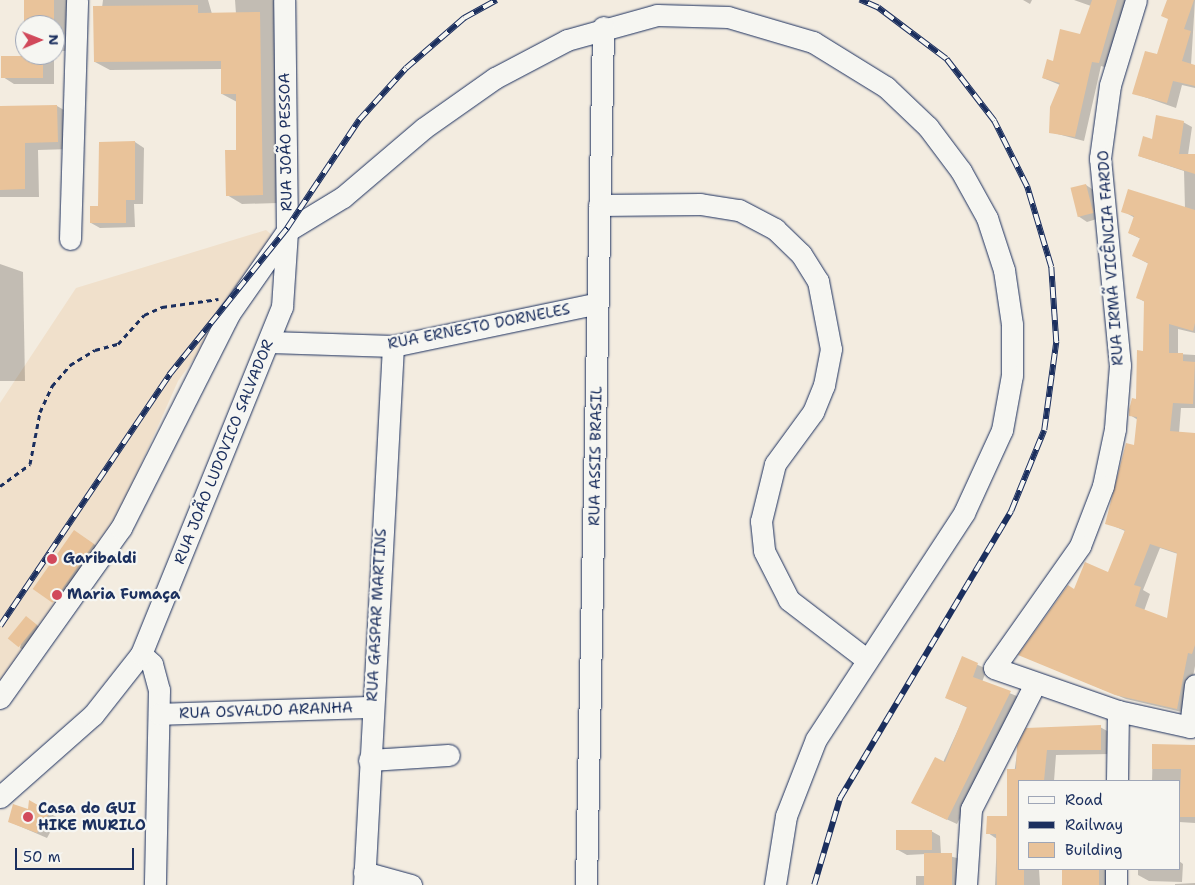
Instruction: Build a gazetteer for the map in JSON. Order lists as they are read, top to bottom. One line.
{"streets":{"street":["RUA JOÃO PESSOA","RUA IRMÃ VICÊNCIA FARDO","RUA ERNESTO DORNELES","RUA JOÃO LUDOVICO SALVADOR","RUA ASSIS BRASIL","RUA GASPAR MARTINS","RUA OSVALDO ARANHA"]},"crossings":[["RUA JOÃO PESSOA","RUA JOÃO LUDOVICO SALVADOR"],["RUA ERNESTO DORNELES","RUA JOÃO LUDOVICO SALVADOR"],["RUA ERNESTO DORNELES","RUA ASSIS BRASIL"],["RUA ERNESTO DORNELES","RUA GASPAR MARTINS"],["RUA GASPAR MARTINS","RUA OSVALDO ARANHA"]],"places":["Garibaldi","Maria Fumaça","Casa do GUI HIKE MURILO"],"legend":["Road","Railway","Building"],"scale_bar":"50 m","north":"right"}
